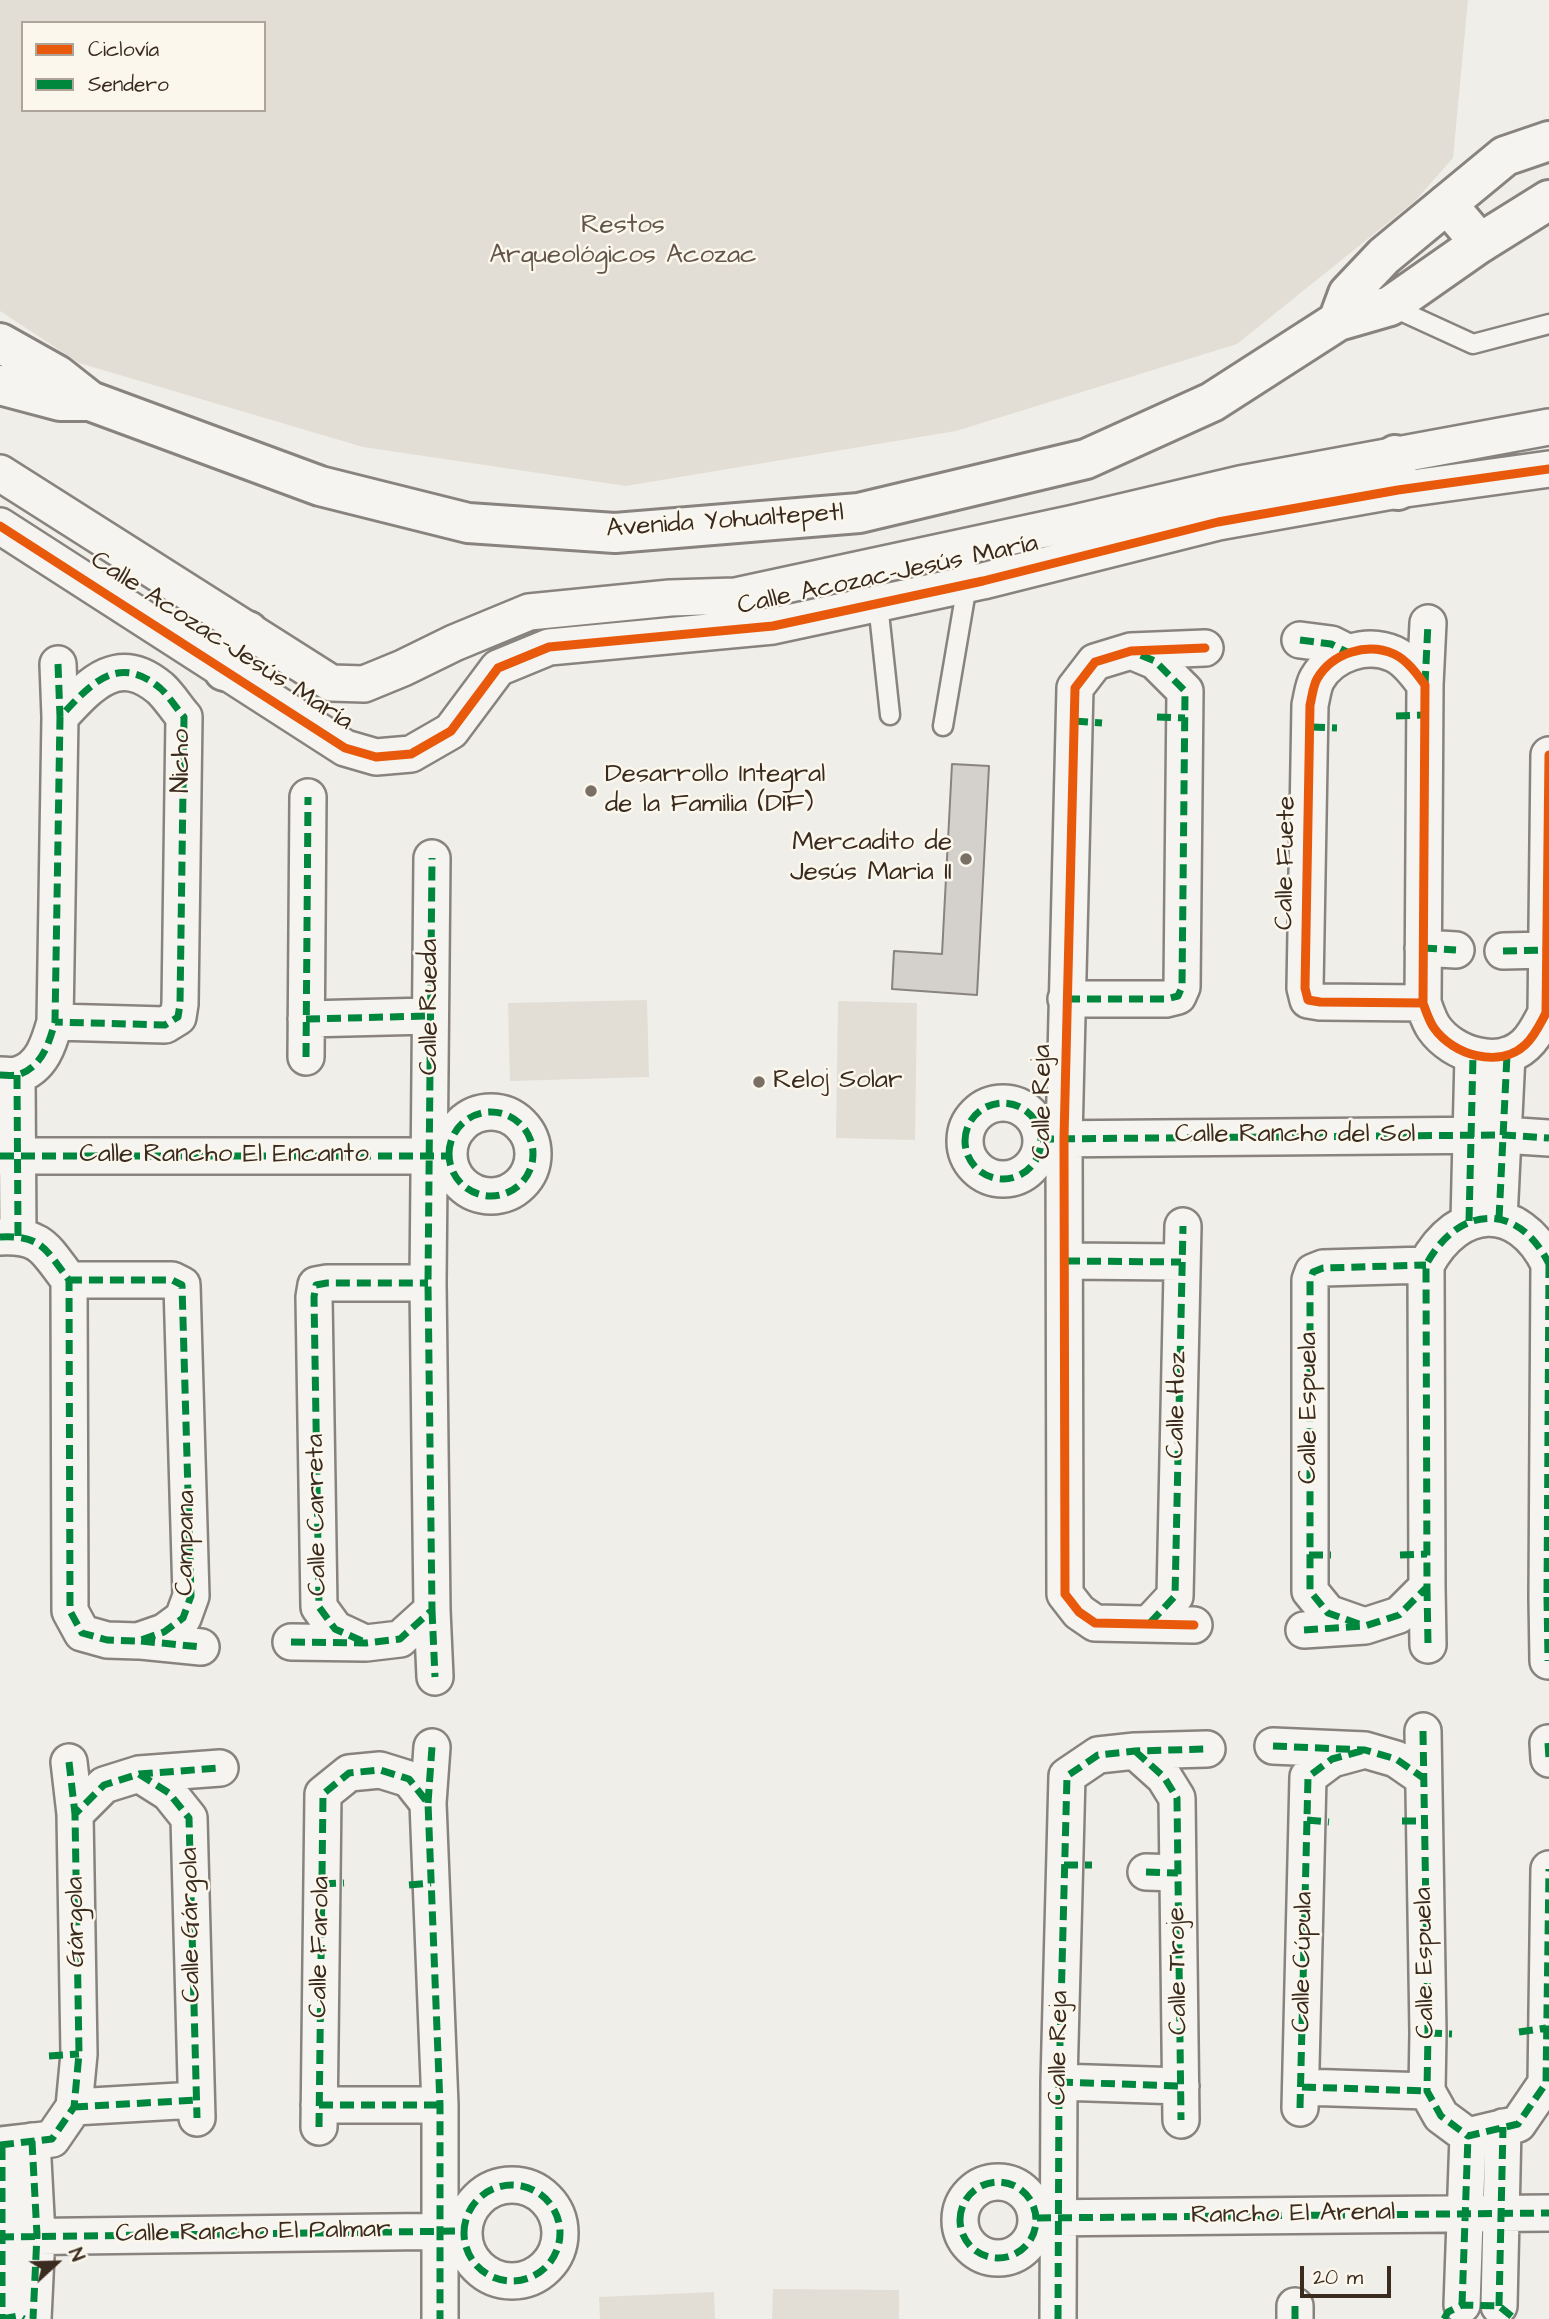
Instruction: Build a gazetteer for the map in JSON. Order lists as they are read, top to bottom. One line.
{"streets":{"main road":["Avenida Yohualtepetl"],"street":["Calle Acozac-Jesús María","Nicho","Calle Fuete","Calle Rueda","Calle Reja","Calle Rancho del Sol","Calle Rancho El Encanto","Calle Hoz","Calle Espuela","Calle Carreta","Campana","Gárgola","Calle Gárgola","Calle Farola","Calle Cúpula","Calle Troje","Rancho El Arenal","Calle Rancho El Palmar"]},"crossings":[["Calle Rueda","Calle Rancho El Encanto"],["Calle Rueda","Calle Carreta"],["Calle Reja","Calle Rancho del Sol"],["Calle Reja","Calle Hoz"],["Calle Reja","Calle Troje"],["Calle Reja","Rancho El Arenal"],["Calle Espuela","Calle Cúpula"],["Gárgola","Calle Gárgola"]],"parks":["Restos Arqueológicos Acozac"],"places":["Desarrollo Integral de la Familia (DIF)","Mercadito de Jesús Maria II","Reloj Solar"],"legend":["Ciclovía","Sendero"],"scale_bar":"20 m","north":"right"}
